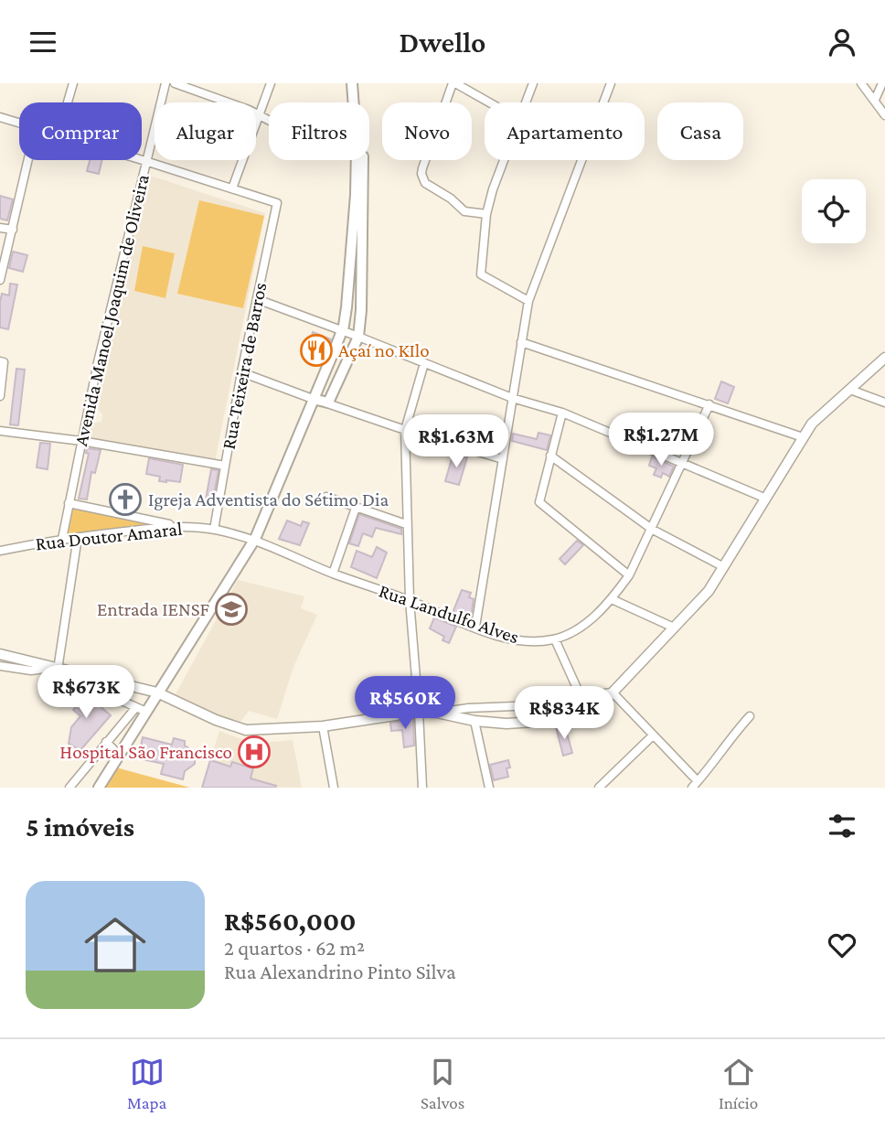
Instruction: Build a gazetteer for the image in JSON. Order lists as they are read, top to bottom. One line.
{"streets":{"street":["Avenida Manoel Joaquim de Oliveira","Rua Teixeira de Barros","Rua Doutor Amaral","Rua Landulfo Alves"]},"crossings":[["Avenida Manoel Joaquim de Oliveira","Rua Doutor Amaral"],["Rua Teixeira de Barros","Rua Doutor Amaral"],["Rua Doutor Amaral","Rua Landulfo Alves"]],"places":{"restaurant":["Açaí no KIlo"],"church":["Igreja Adventista do Sétimo Dia"],"school or university":["Entrada IENSF"],"hospital":["Hospital São Francisco"]},"page":{"header":"Dwello","chip":["Comprar","Alugar","Filtros","Novo","Apartamento","Casa"],"price":["R$1.27M","R$1.63M","R$673K","R$560K","R$834K"],"heading":"5 imóveis","list":[{"name":"R$560,000","note":"2 quartos · 62 m² · Rua Alexandrino Pinto Silva"}],"tabs":["Mapa","Salvos","Início"]}}
